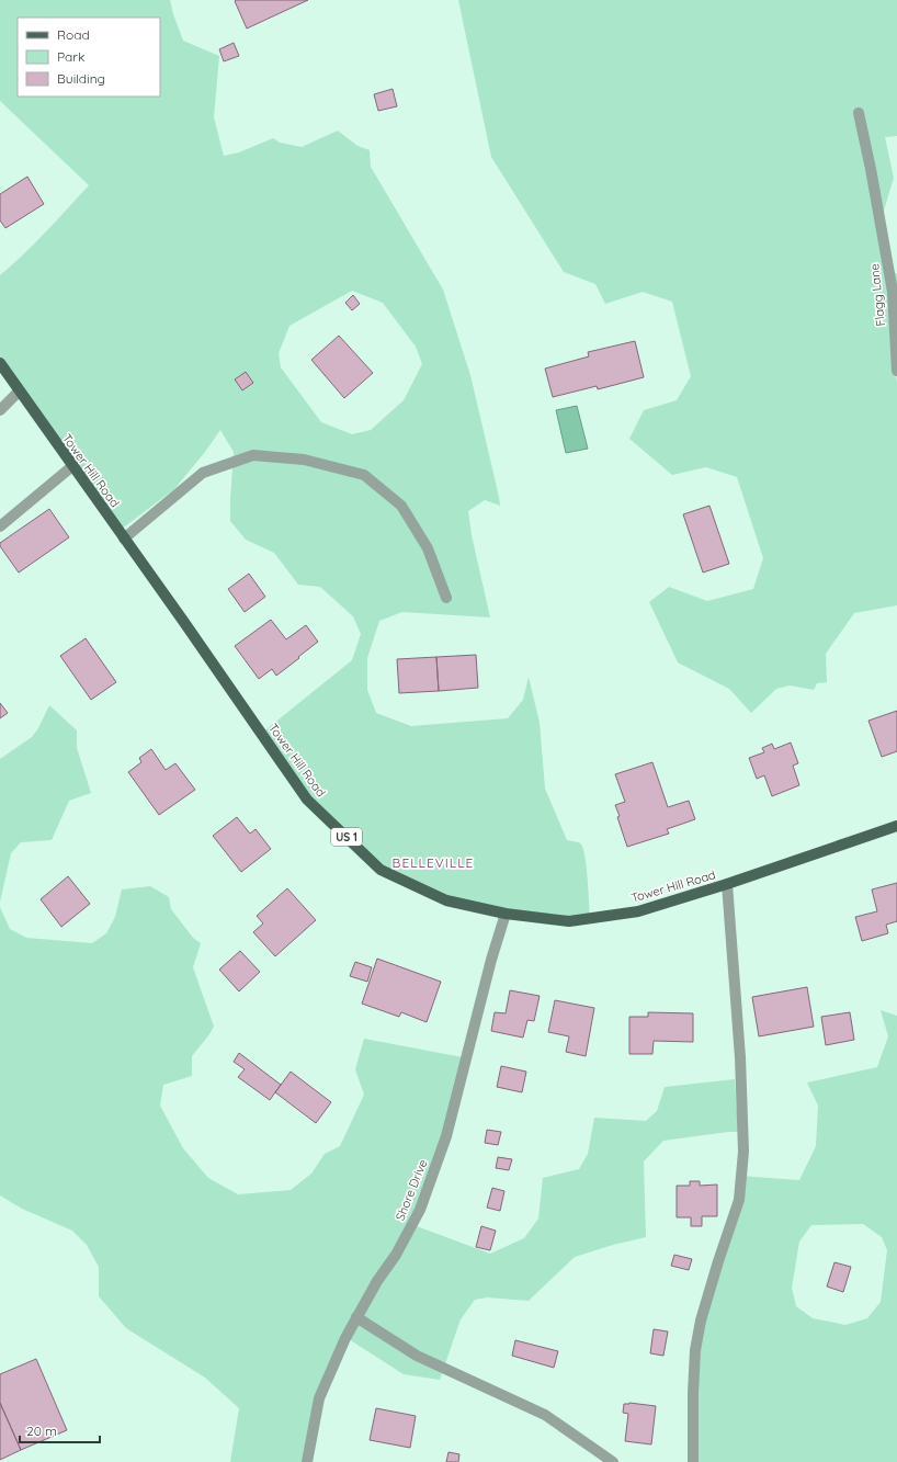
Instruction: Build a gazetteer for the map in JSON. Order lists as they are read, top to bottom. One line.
{"streets":{"main road":["Tower Hill Road","US 1"],"street":["Flagg Lane","Shore Drive"]},"crossings":[["Tower Hill Road","Shore Drive"]],"districts":["BELLEVILLE"],"legend":["Road","Park","Building"],"scale_bar":"20 m"}
